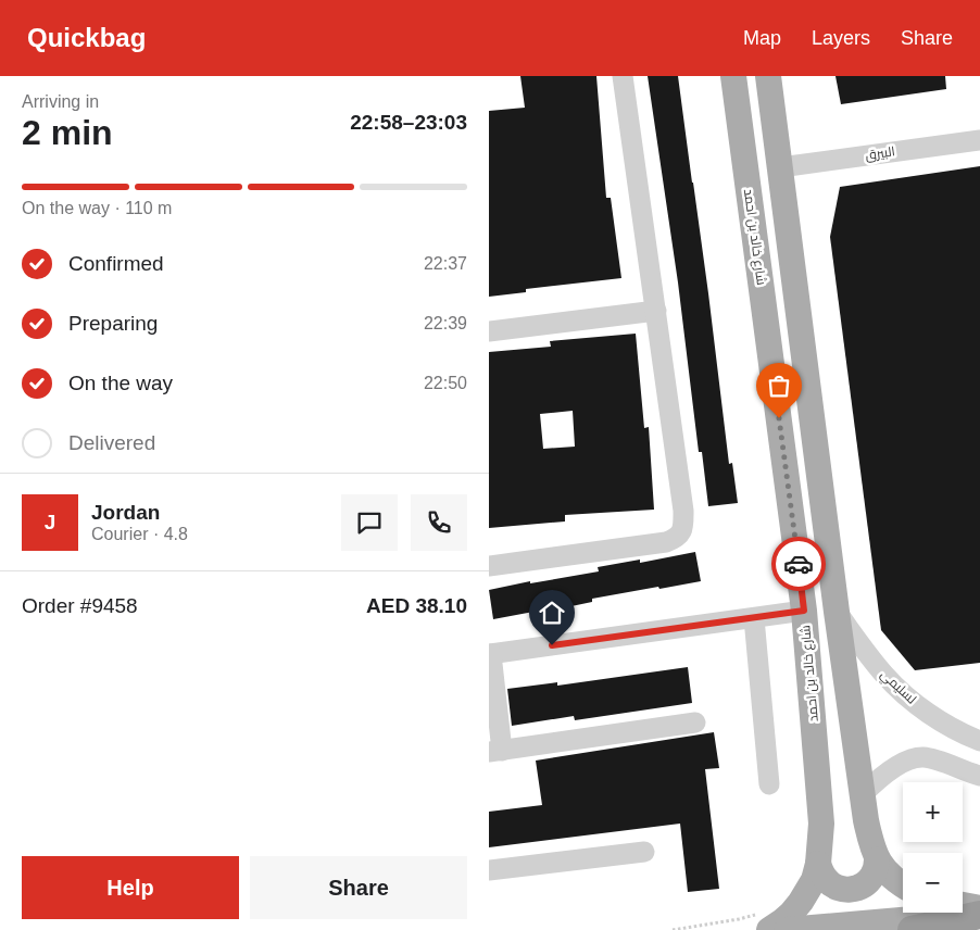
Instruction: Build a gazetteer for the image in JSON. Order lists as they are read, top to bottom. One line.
{"streets":{"main road":["شارع خالد بن احمد"],"street":["البيرق","لسليمي"]},"page":{"header":"Quickbag","nav":["Map","Layers","Share"],"heading":["2 min","Arriving in","22:58–23:03"],"panel":["Jordan","Courier · 4.8","Order #9458","AED 38.10"],"bar":"On the way · 110 m","list":[["Confirmed","22:37"],["Preparing","22:39"],["On the way","22:50"],"Delivered"],"round":"J","map_buttons":["+","−"],"buttons":["Help","Share"]}}
